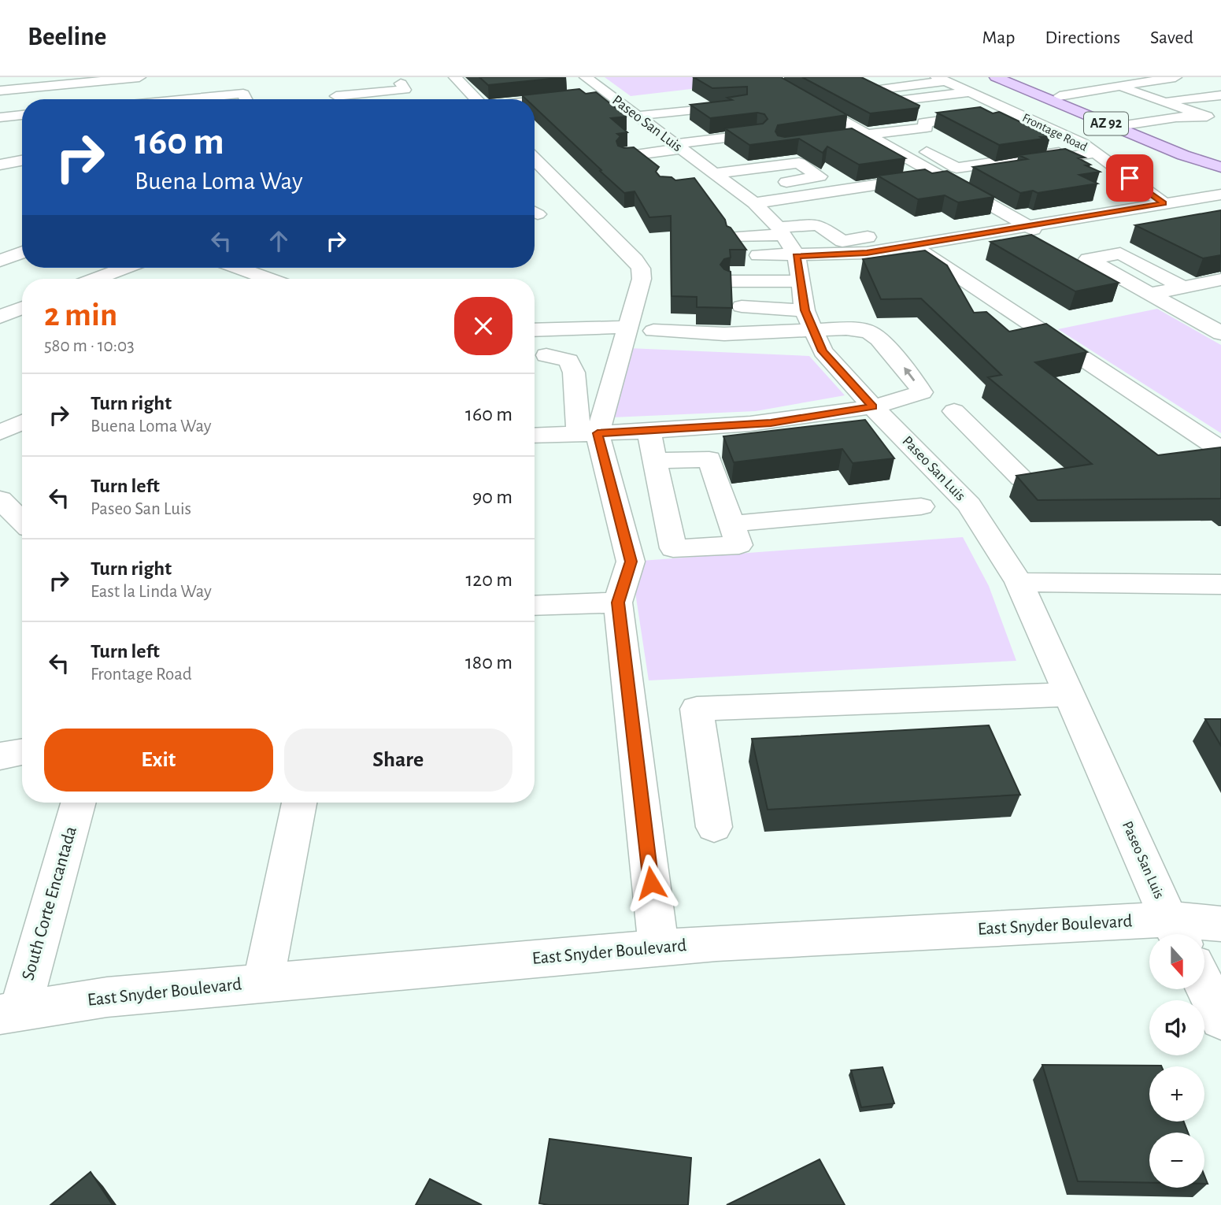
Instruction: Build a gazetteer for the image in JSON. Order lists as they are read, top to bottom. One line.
{"streets":{"main road":["AZ 92"],"street":["Paseo San Luis","Frontage Road","South Corte Encantada","East Snyder Boulevard"]},"crossings":[["Paseo San Luis","East Snyder Boulevard"],["South Corte Encantada","East Snyder Boulevard"]],"north":"bottom","page":{"header":"Beeline","nav":["Map","Directions","Saved"],"turn":["160 m","Buena Loma Way"],"heading":["2 min","580 m · 10:03"],"list":[{"name":"Turn right","note":"Buena Loma Way","value":"160 m"},{"name":"Turn left","note":"Paseo San Luis","value":"90 m"},{"name":"Turn right","note":"East la Linda Way","value":"120 m"},{"name":"Turn left","note":"Frontage Road","value":"180 m"}],"buttons":["Exit","Share"],"map_buttons":["+","−"]}}
